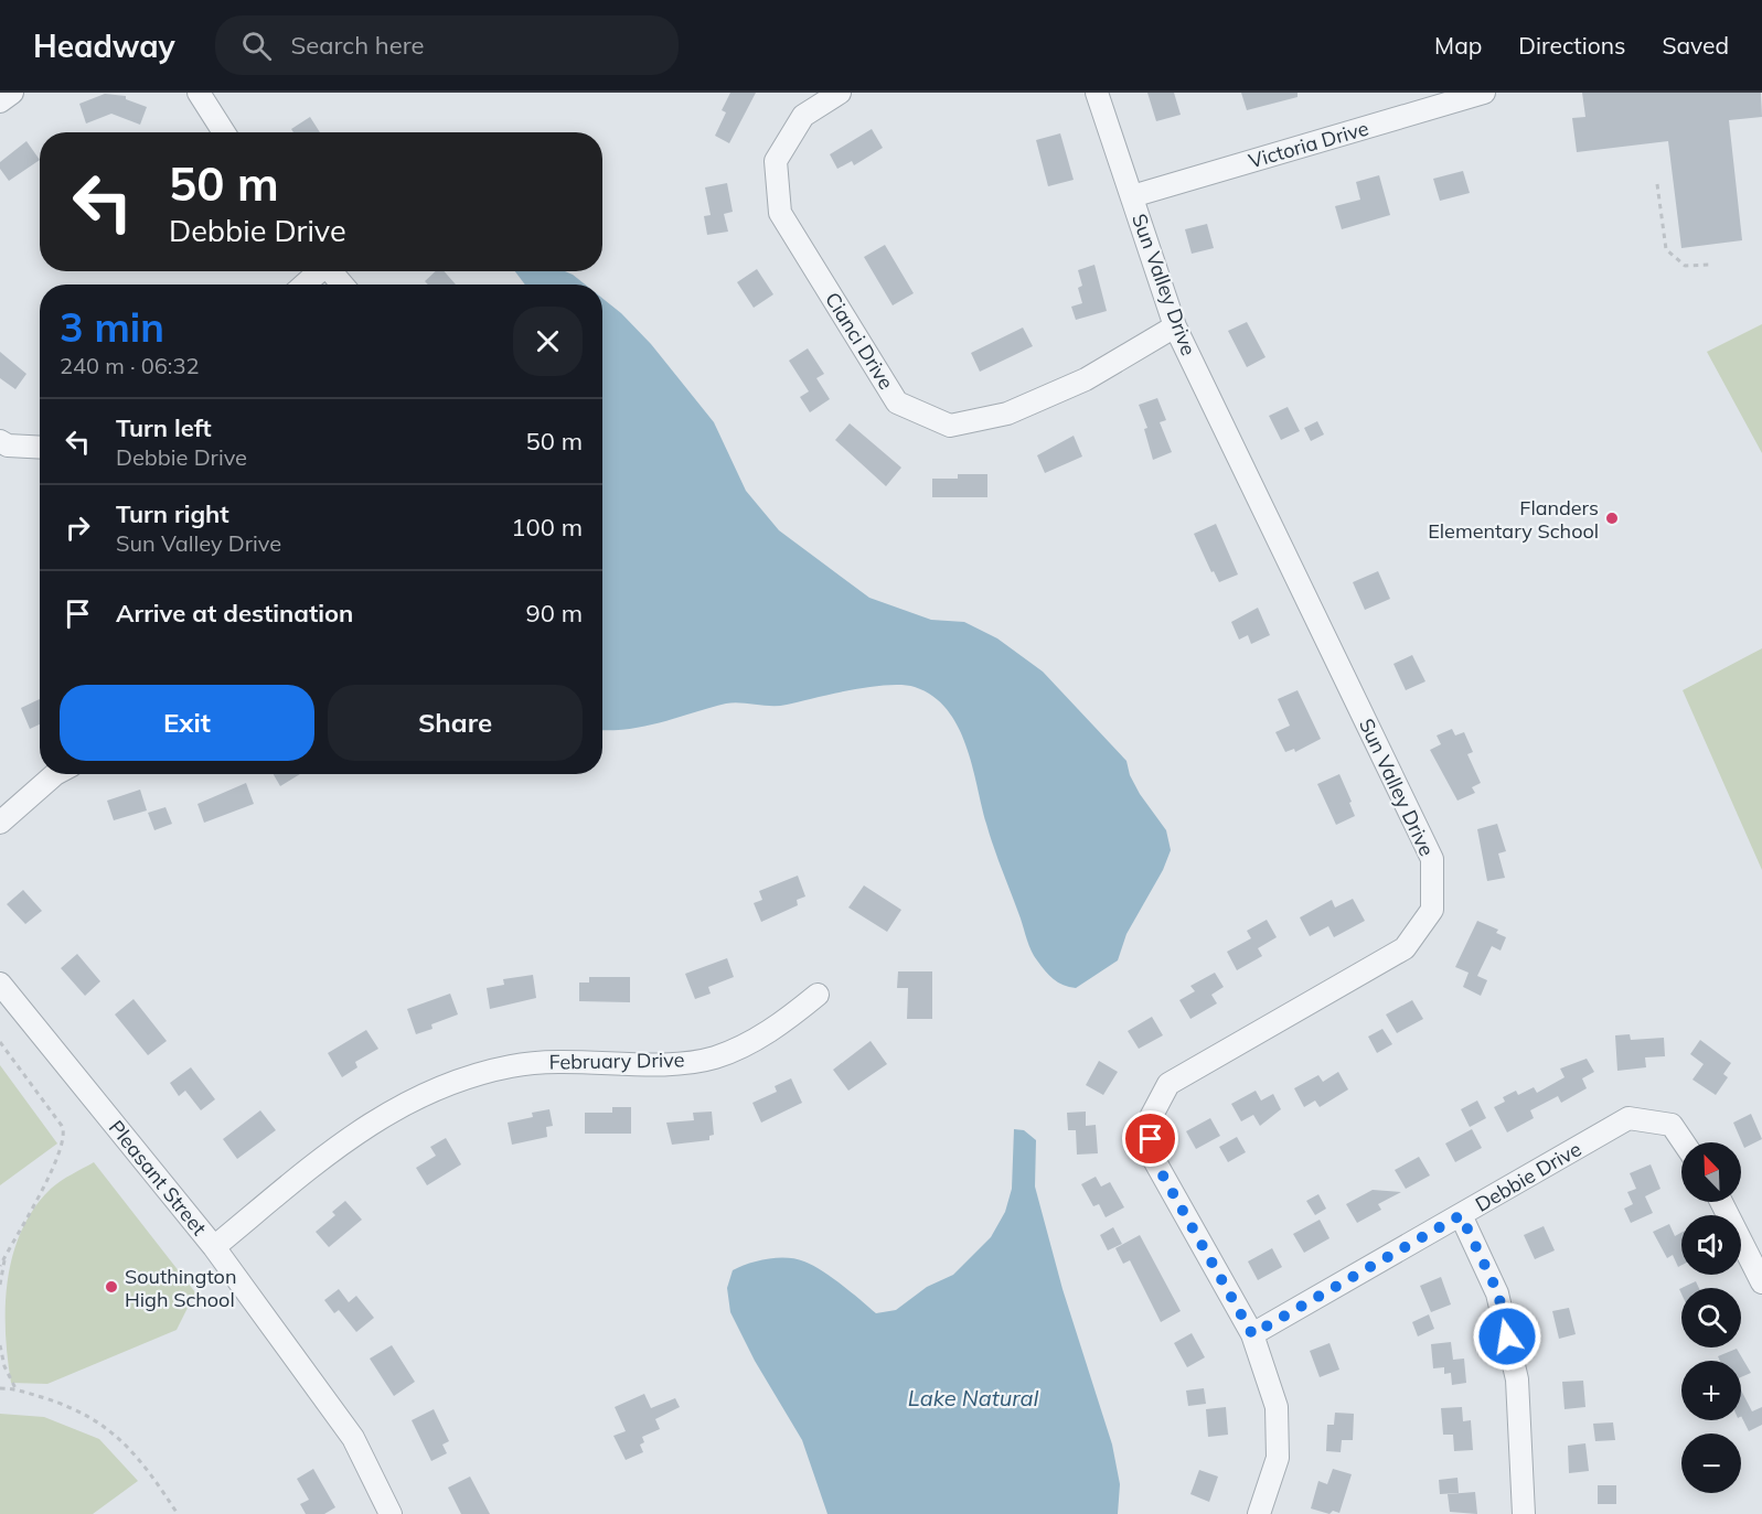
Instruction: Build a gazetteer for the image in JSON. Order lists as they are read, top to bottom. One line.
{"streets":{"street":["Victoria Drive","Sun Valley Drive","Cianci Drive","February Drive","Debbie Drive","Pleasant Street"]},"crossings":[["Victoria Drive","Sun Valley Drive"],["Sun Valley Drive","Cianci Drive"],["Sun Valley Drive","Debbie Drive"],["February Drive","Pleasant Street"]],"water":["Lake Natural"],"places":["Flanders Elementary School","Southington High School"],"north":"top left","page":{"header":"Headway","search":"Search here","nav":["Map","Directions","Saved"],"turn":["50 m","Debbie Drive"],"heading":["3 min","240 m · 06:32"],"list":[{"name":"Turn left","note":"Debbie Drive","value":"50 m"},{"name":"Turn right","note":"Sun Valley Drive","value":"100 m"},{"name":"Arrive at destination","value":"90 m"}],"buttons":["Exit","Share"],"map_buttons":["+","−"]}}
